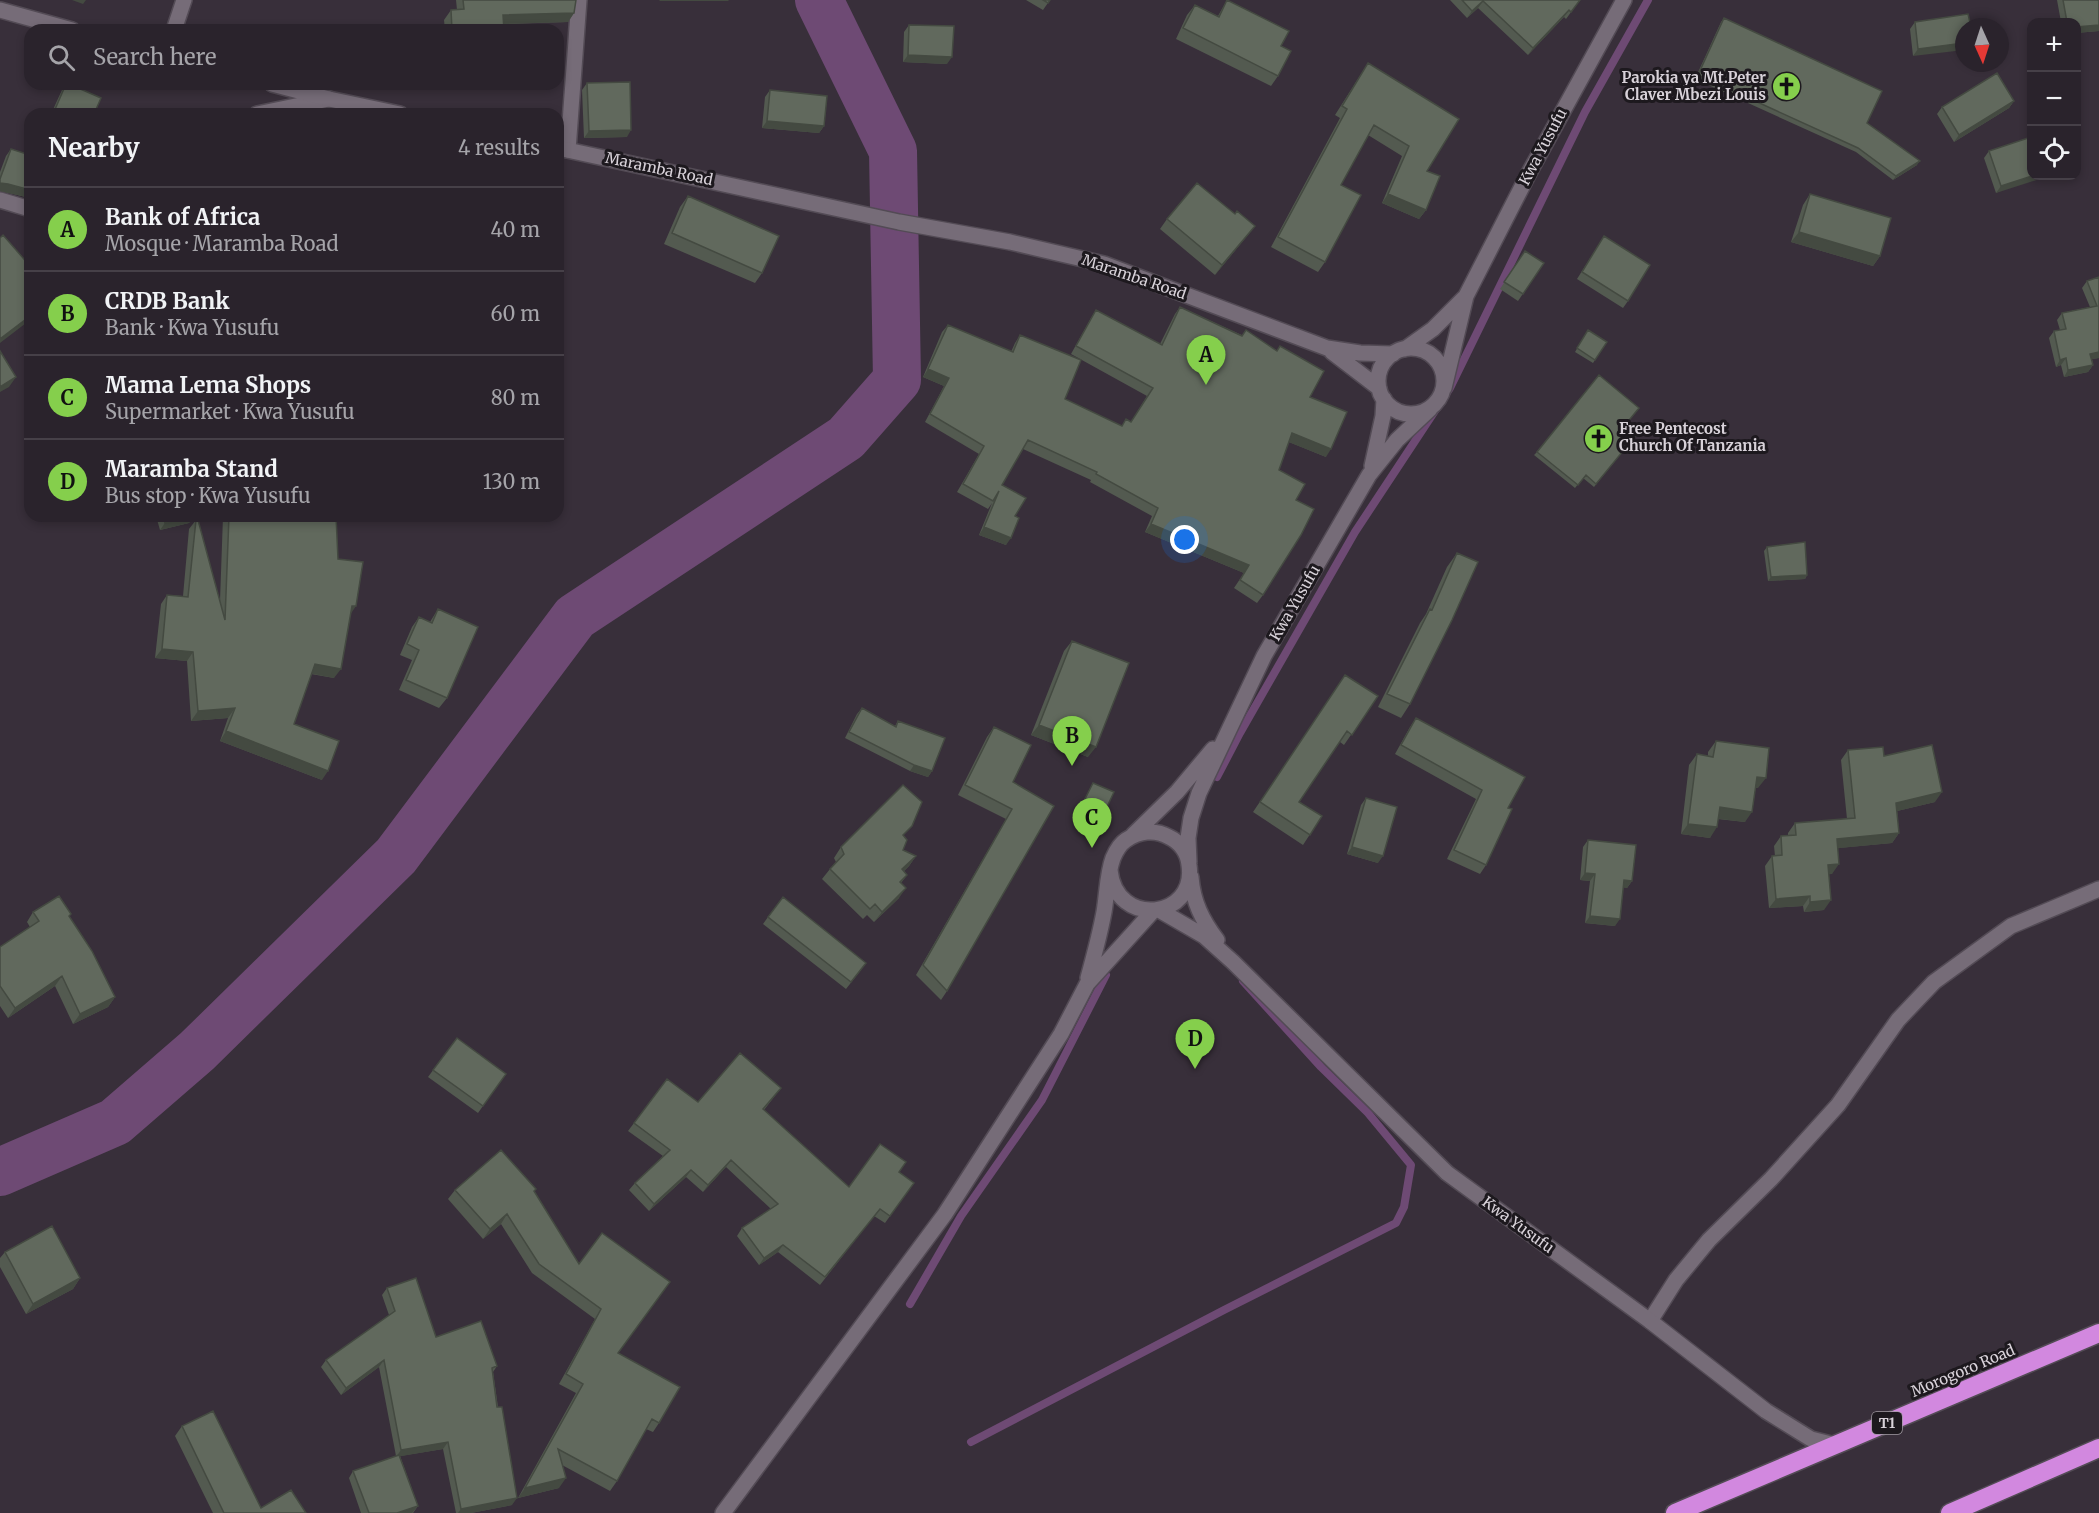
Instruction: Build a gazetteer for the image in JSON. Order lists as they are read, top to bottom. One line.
{"streets":{"highway":["Morogoro Road","T1"],"street":["Kwa Yusufu","Maramba Road"]},"crossings":[["Kwa Yusufu","Maramba Road"],["Kwa Yusufu","Morogoro Road"]],"places":{"church":["Parokia ya Mt.Peter Claver Mbezi Louis","Free Pentecost Church Of Tanzania"]},"north":"bottom","page":{"map_buttons":["+","−"],"search":"Search here","heading":["Nearby","4 results"],"list":[{"mark":"A","name":"Bank of Africa","note":"Mosque · Maramba Road","value":"40 m"},{"mark":"B","name":"CRDB Bank","note":"Bank · Kwa Yusufu","value":"60 m"},{"mark":"C","name":"Mama Lema Shops","note":"Supermarket · Kwa Yusufu","value":"80 m"},{"mark":"D","name":"Maramba Stand","note":"Bus stop · Kwa Yusufu","value":"130 m"}],"pins":["A","B","C","D"]}}
